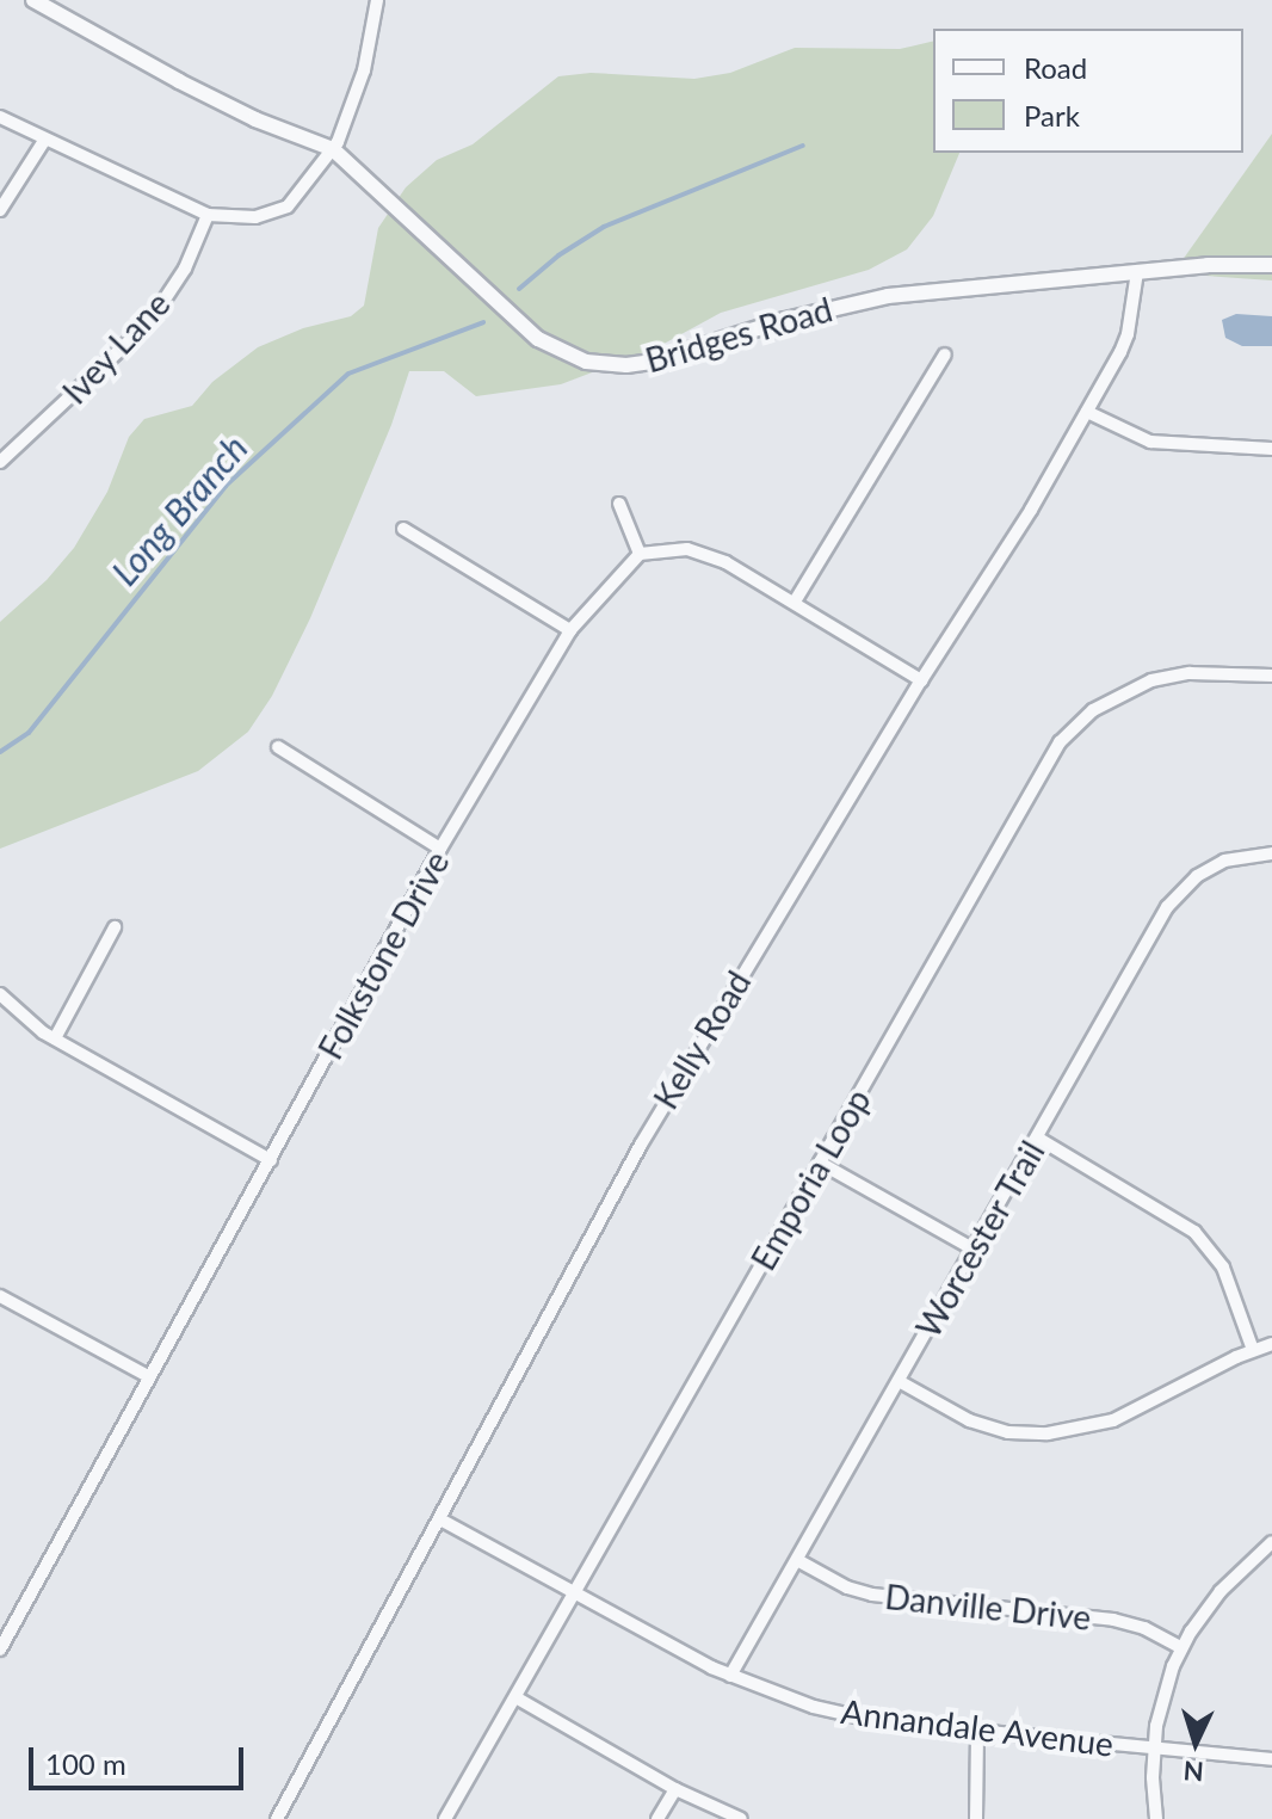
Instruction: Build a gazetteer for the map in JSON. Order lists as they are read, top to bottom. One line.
{"streets":{"street":["Bridges Road","Ivey Lane","Folkstone Drive","Kelly Road","Emporia Loop","Worcester Trail","Danville Drive","Annandale Avenue"]},"crossings":[["Bridges Road","Kelly Road"],["Kelly Road","Annandale Avenue"],["Emporia Loop","Annandale Avenue"],["Worcester Trail","Danville Drive"],["Worcester Trail","Annandale Avenue"]],"water":["Long Branch"],"legend":["Road","Park"],"scale_bar":"100 m","north":"bottom"}
